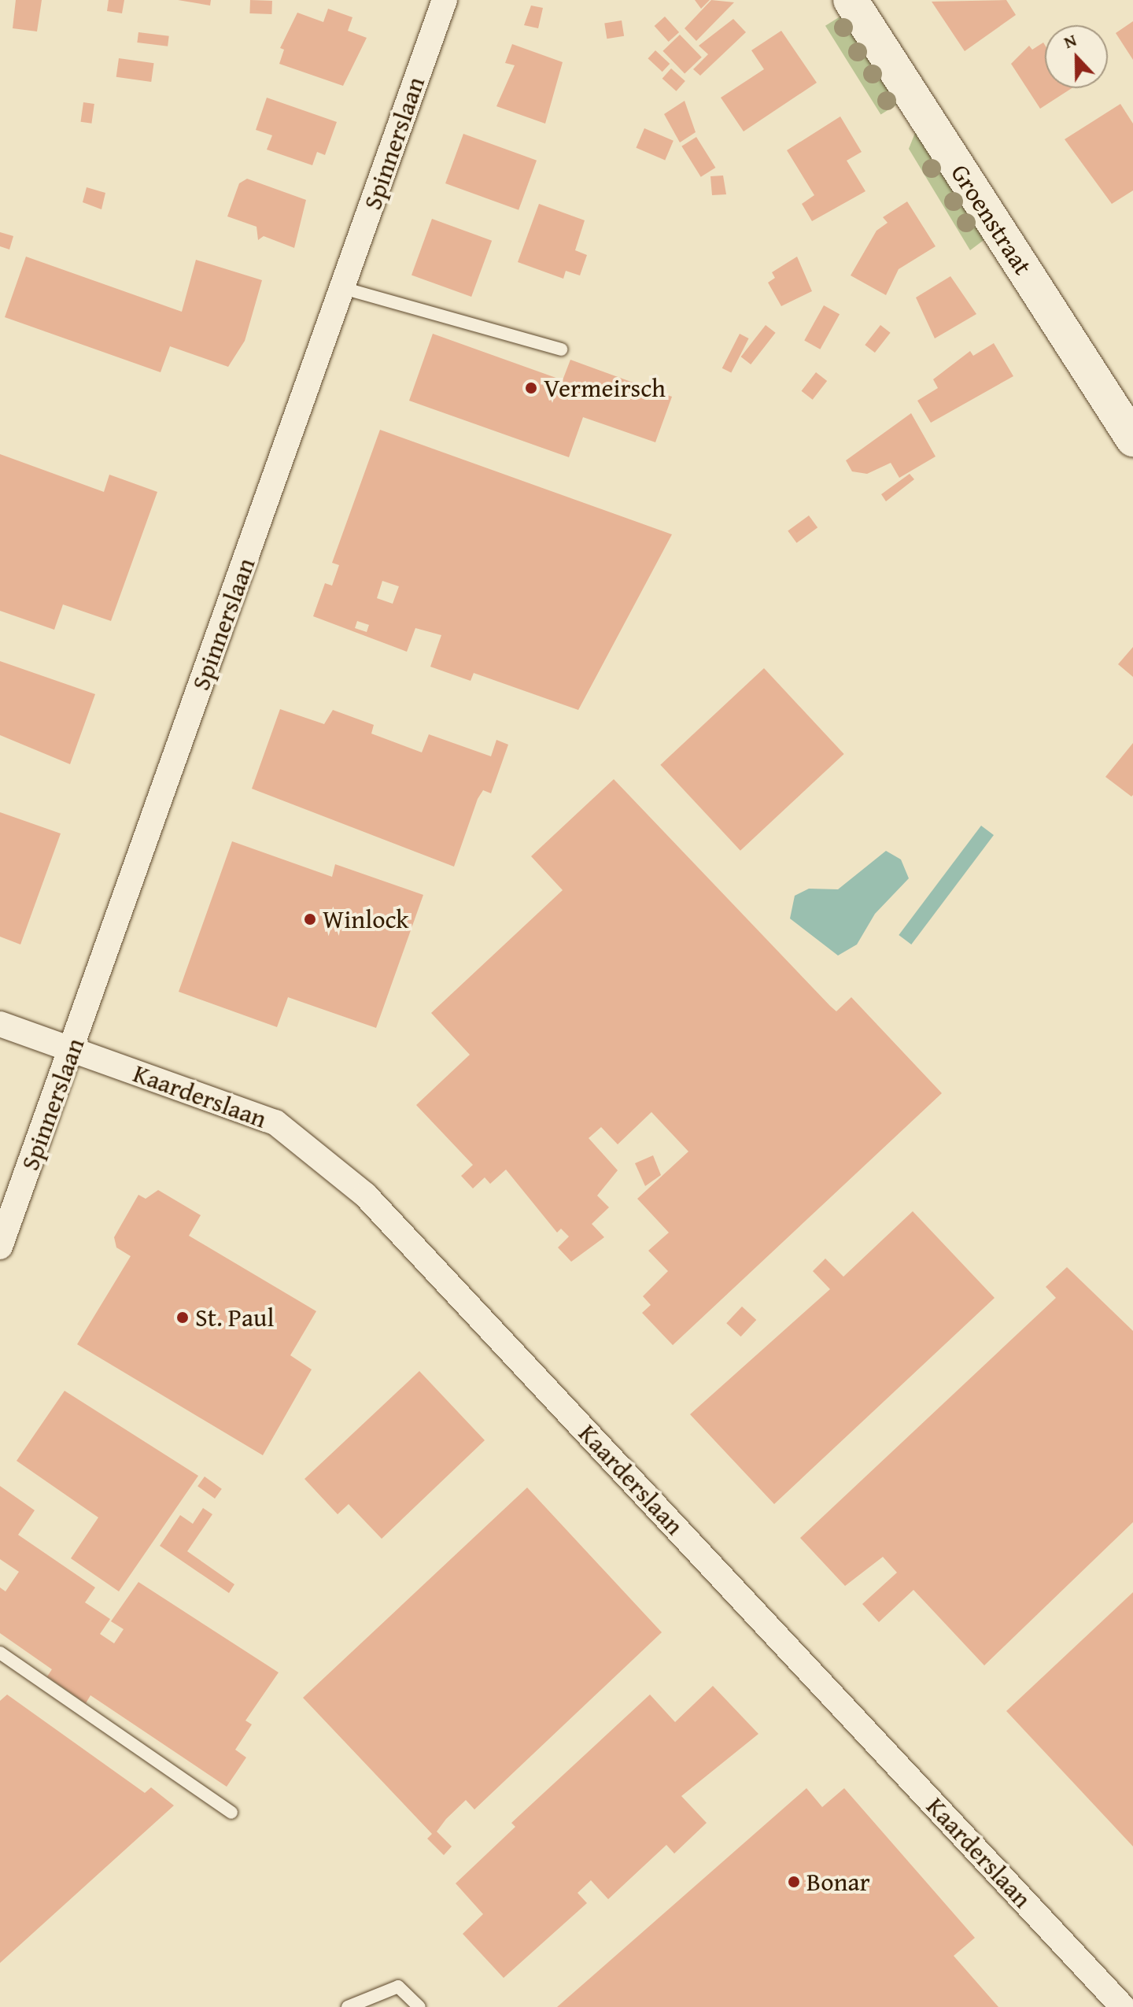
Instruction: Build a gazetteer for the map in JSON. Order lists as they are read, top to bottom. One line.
{"streets":{"street":["Spinnerslaan","Groenstraat","Kaarderslaan"]},"crossings":[["Spinnerslaan","Kaarderslaan"]],"places":["Vermeirsch","Winlock","St. Paul","Bonar"],"north":"top"}
